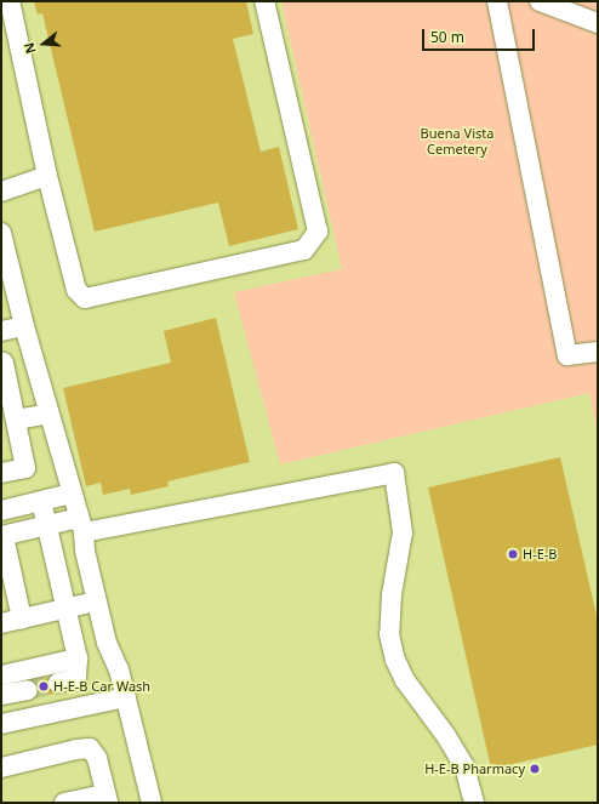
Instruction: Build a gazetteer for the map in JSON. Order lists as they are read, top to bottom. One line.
{"parks":["Buena Vista Cemetery"],"places":["H-E-B","H-E-B Car Wash","H-E-B Pharmacy"],"scale_bar":"50 m","north":"left"}
